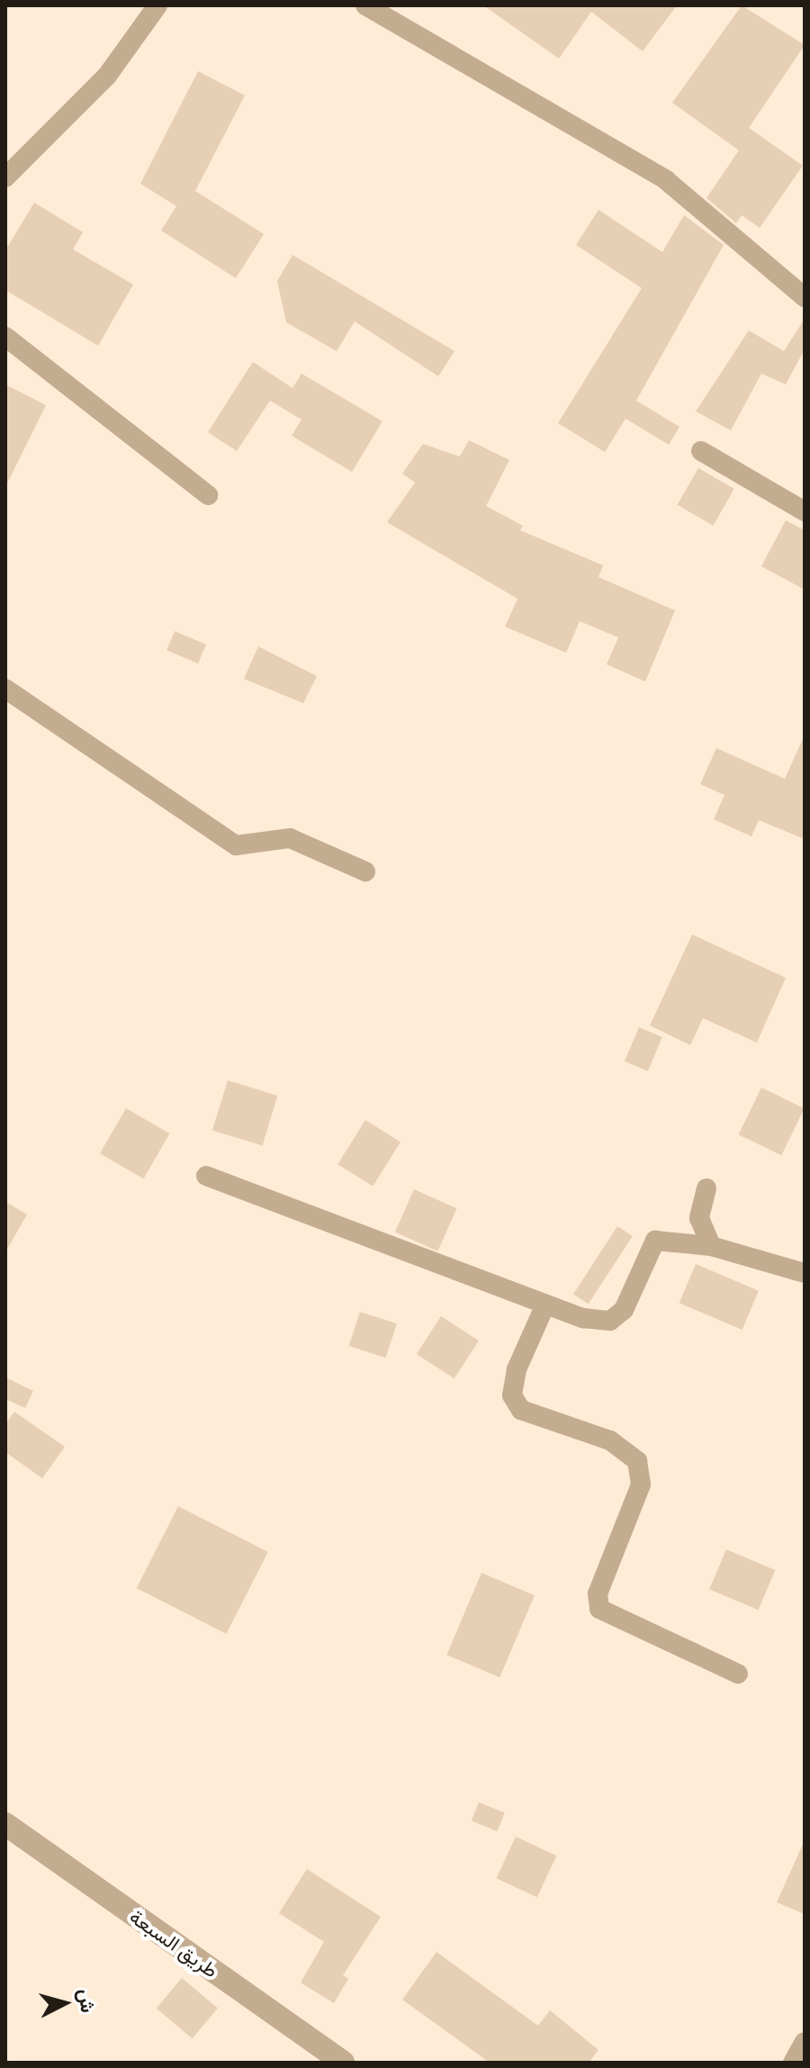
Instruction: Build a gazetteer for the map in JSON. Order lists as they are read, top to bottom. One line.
{"streets":{"street":["طريق السبعة"]},"north":"right"}
